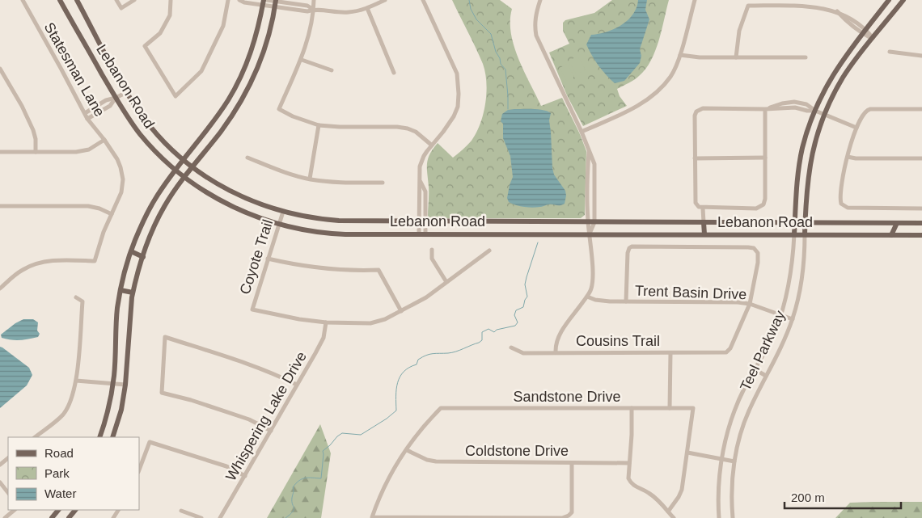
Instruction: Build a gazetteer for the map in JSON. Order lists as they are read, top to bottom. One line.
{"streets":{"main road":["Lebanon Road","Teel Parkway"],"street":["Statesman Lane","Coyote Trail","Trent Basin Drive","Cousins Trail","Sandstone Drive","Whispering Lake Drive","Coldstone Drive"]},"crossings":[["Lebanon Road","Coyote Trail"],["Lebanon Road","Teel Parkway"],["Coyote Trail","Whispering Lake Drive"],["Trent Basin Drive","Cousins Trail"],["Trent Basin Drive","Teel Parkway"],["Sandstone Drive","Coldstone Drive"]],"legend":["Road","Park","Water"],"scale_bar":"200 m"}
